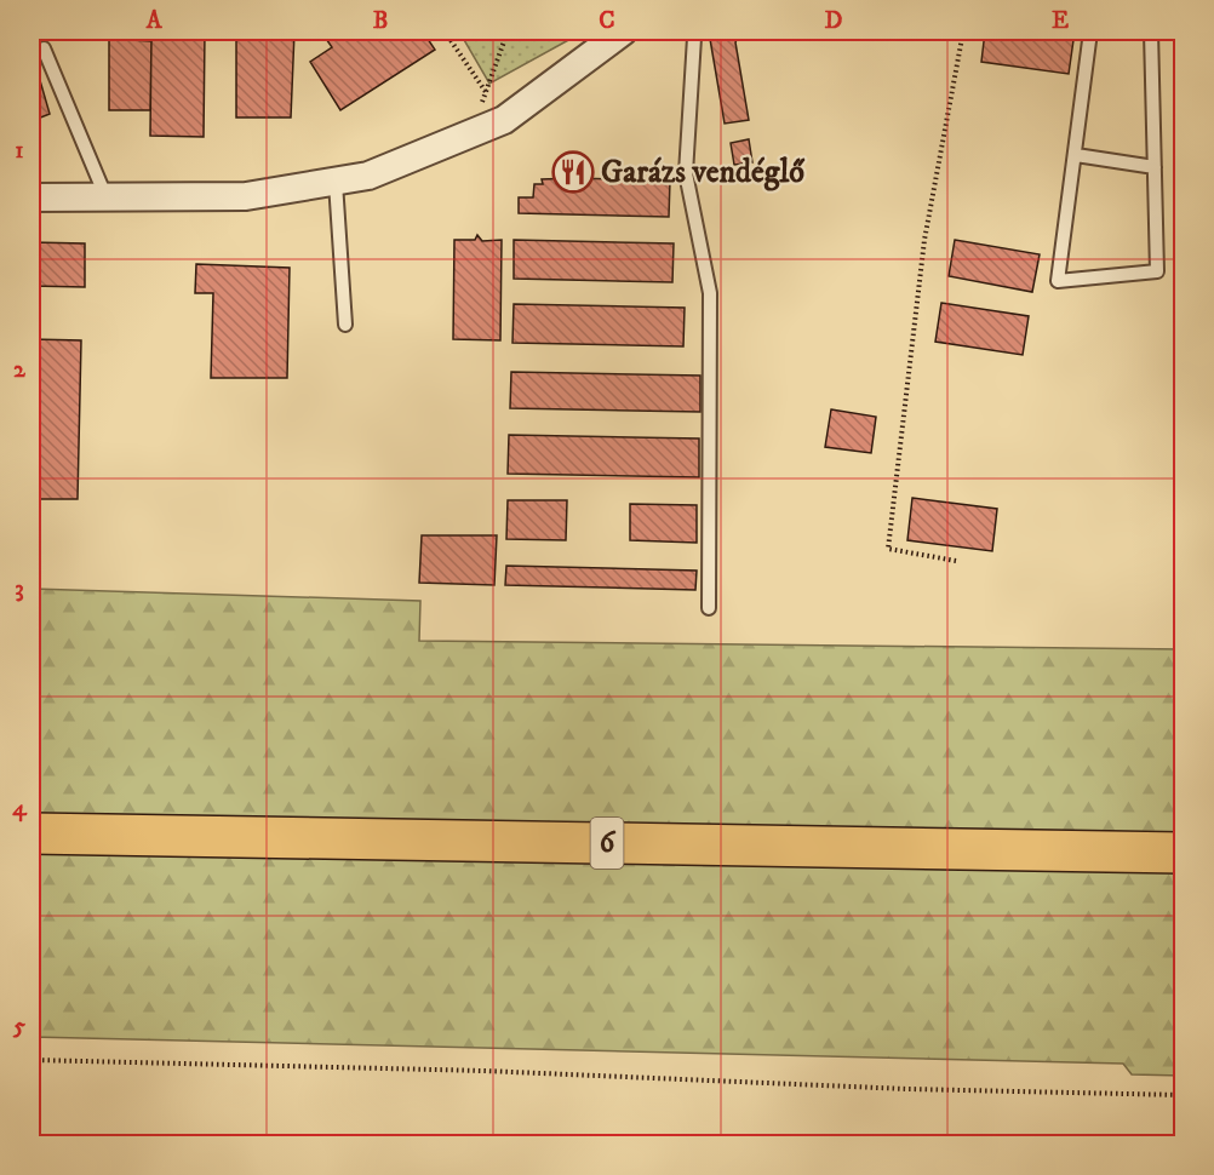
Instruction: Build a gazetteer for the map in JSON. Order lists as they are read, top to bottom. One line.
{"streets":{"main road":["6"]},"places":{"restaurant":["Garázs vendéglő"]},"grid":{"columns":["A","B","C","D","E"],"rows":["1","2","3","4","5"]}}
